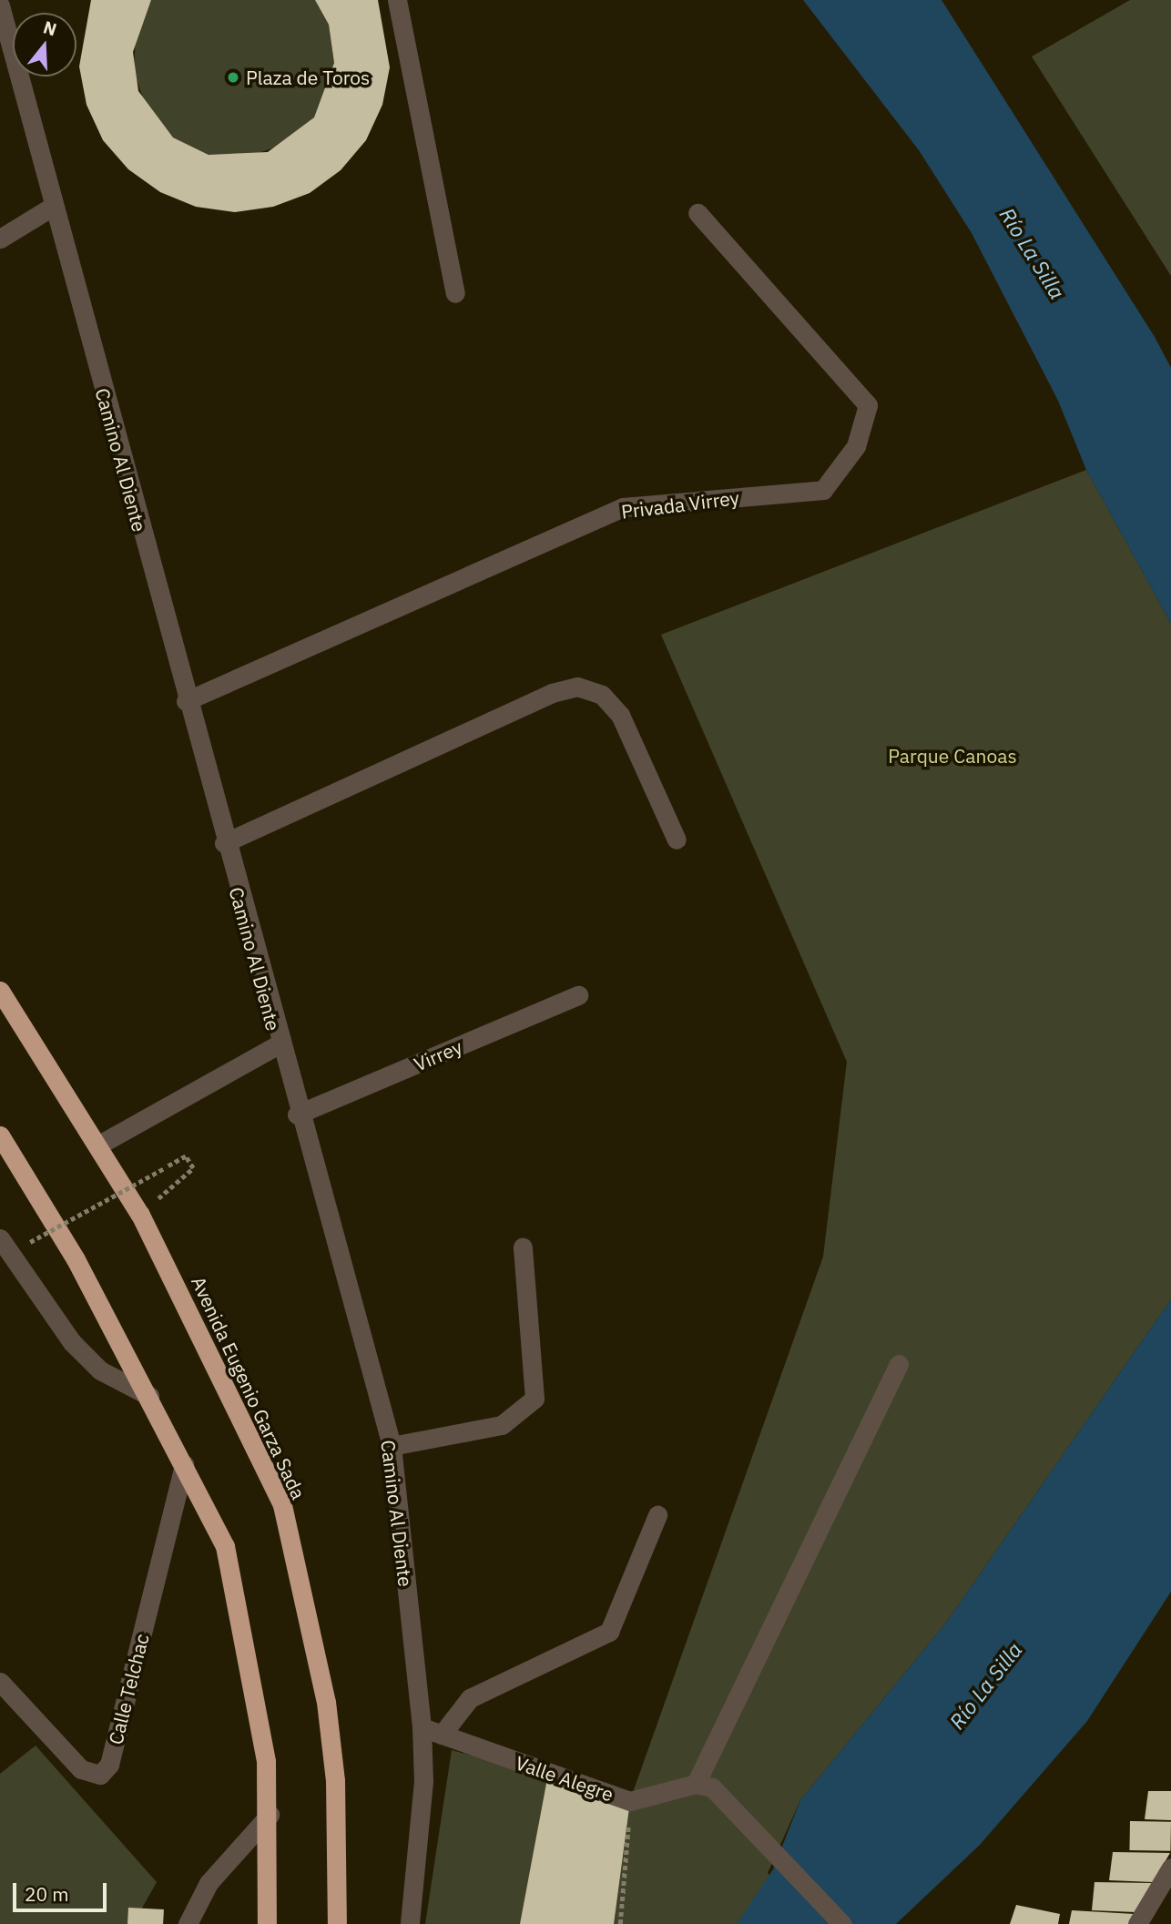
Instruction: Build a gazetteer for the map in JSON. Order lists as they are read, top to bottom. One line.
{"streets":{"highway":["Avenida Eugenio Garza Sada"],"street":["Camino Al Diente","Privada Virrey","Virrey","Calle Telchac","Valle Alegre"]},"crossings":[["Camino Al Diente","Privada Virrey"],["Camino Al Diente","Virrey"],["Camino Al Diente","Valle Alegre"]],"water":["Río La Silla"],"parks":["Parque Canoas"],"places":["Plaza de Toros"],"scale_bar":"20 m","north":"top"}
